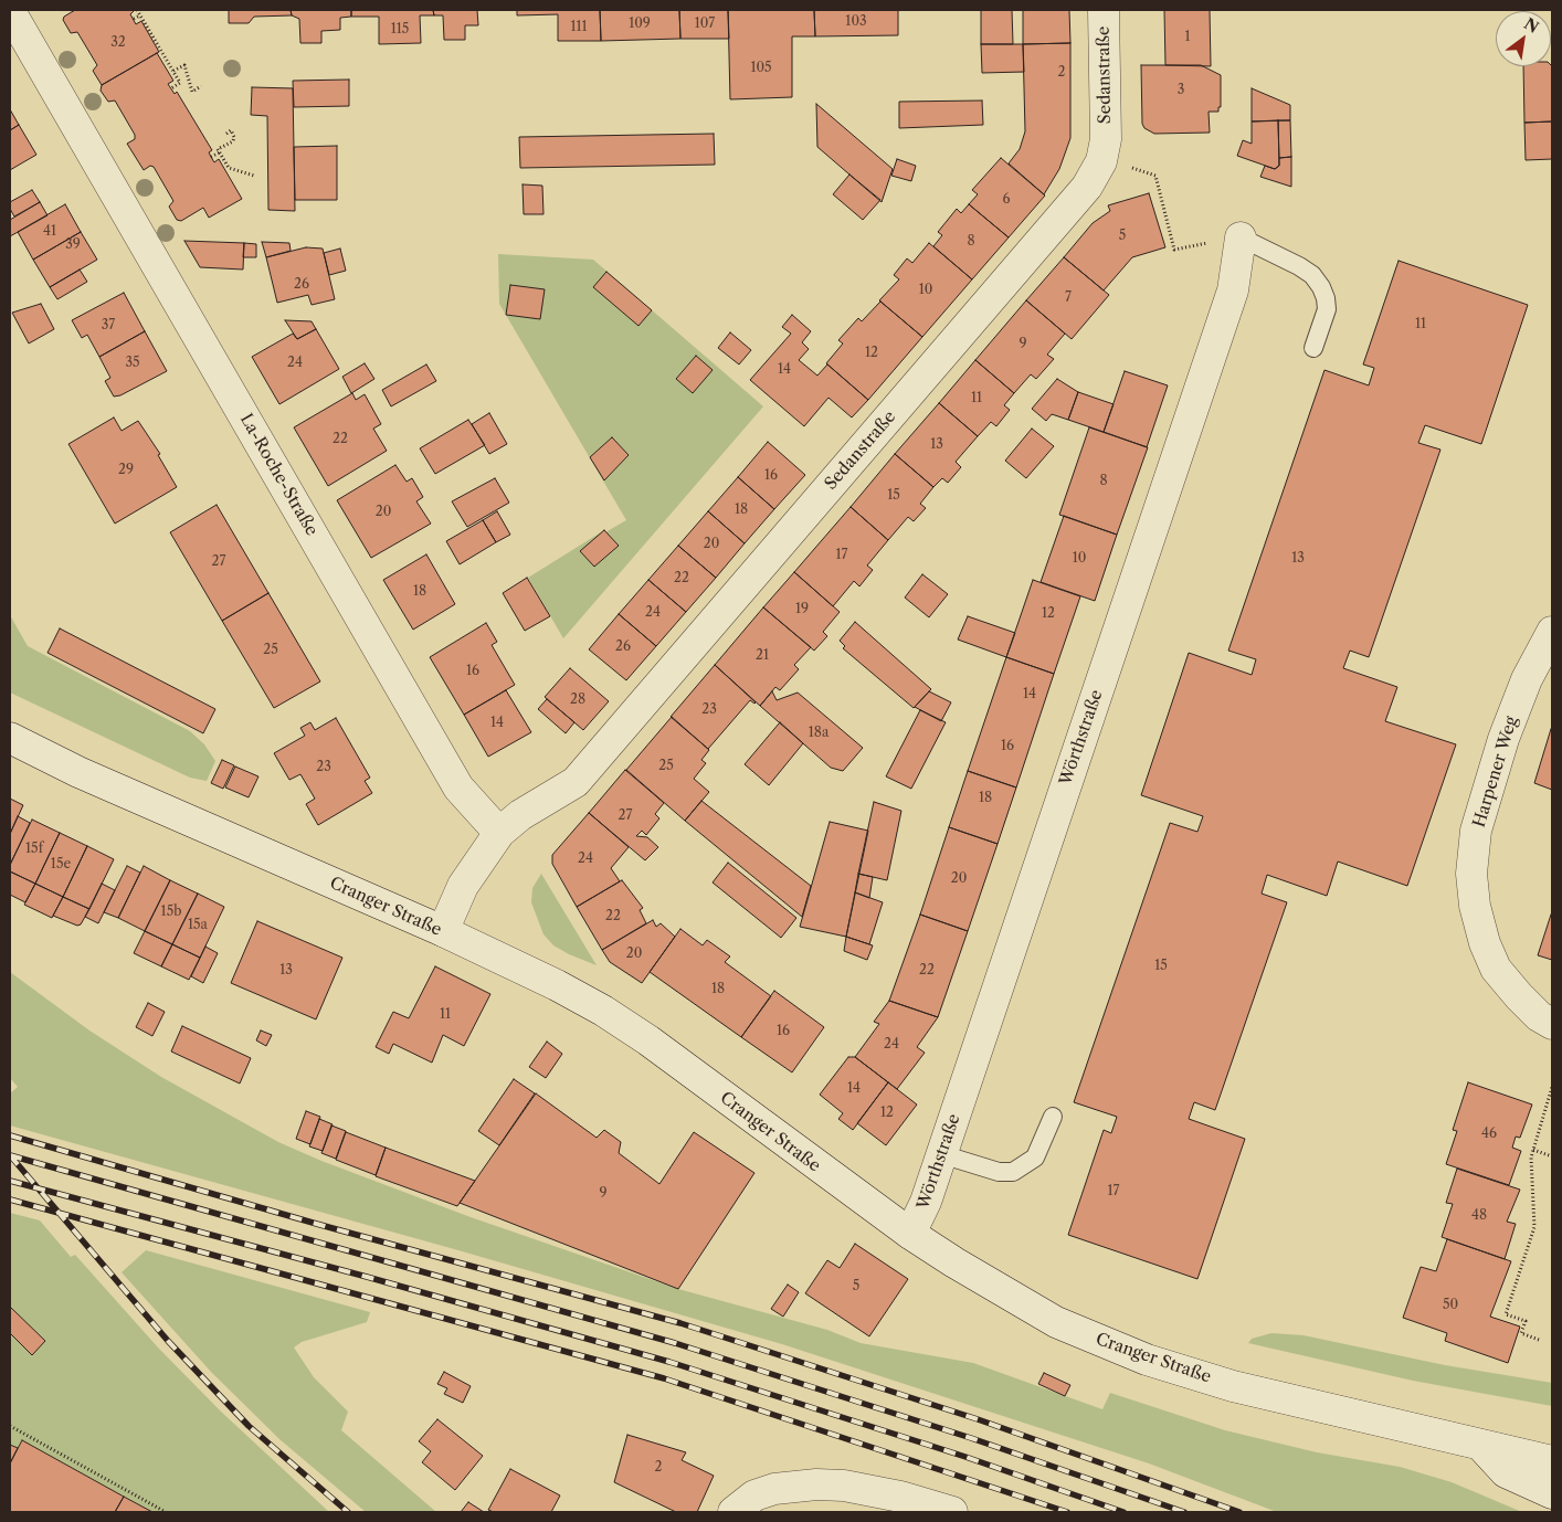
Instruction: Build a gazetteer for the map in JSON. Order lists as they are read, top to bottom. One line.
{"streets":{"street":["Sedanstraße","La-Roche-Straße","Wörthstraße","Harpener Weg","Cranger Straße"]},"crossings":[["Sedanstraße","La-Roche-Straße"],["Wörthstraße","Cranger Straße"]],"house_numbers":["103","109","107","111","115","1","32","105","2","3","6","41","5","8","39","26","10","7","11","37","9","12","35","24","14","11","22","13","29","16","8","15","18","20","20","17","10","13","27","22","18","19","24","12","26","25","21","16","14","28","23","14","18a","16","25","23","18","27","15f","24","15e","20","15b","22","15a","20","15","13","22","18","11","16","24","14","12","46","17","9","48","5","50","2"],"north":"top right"}
